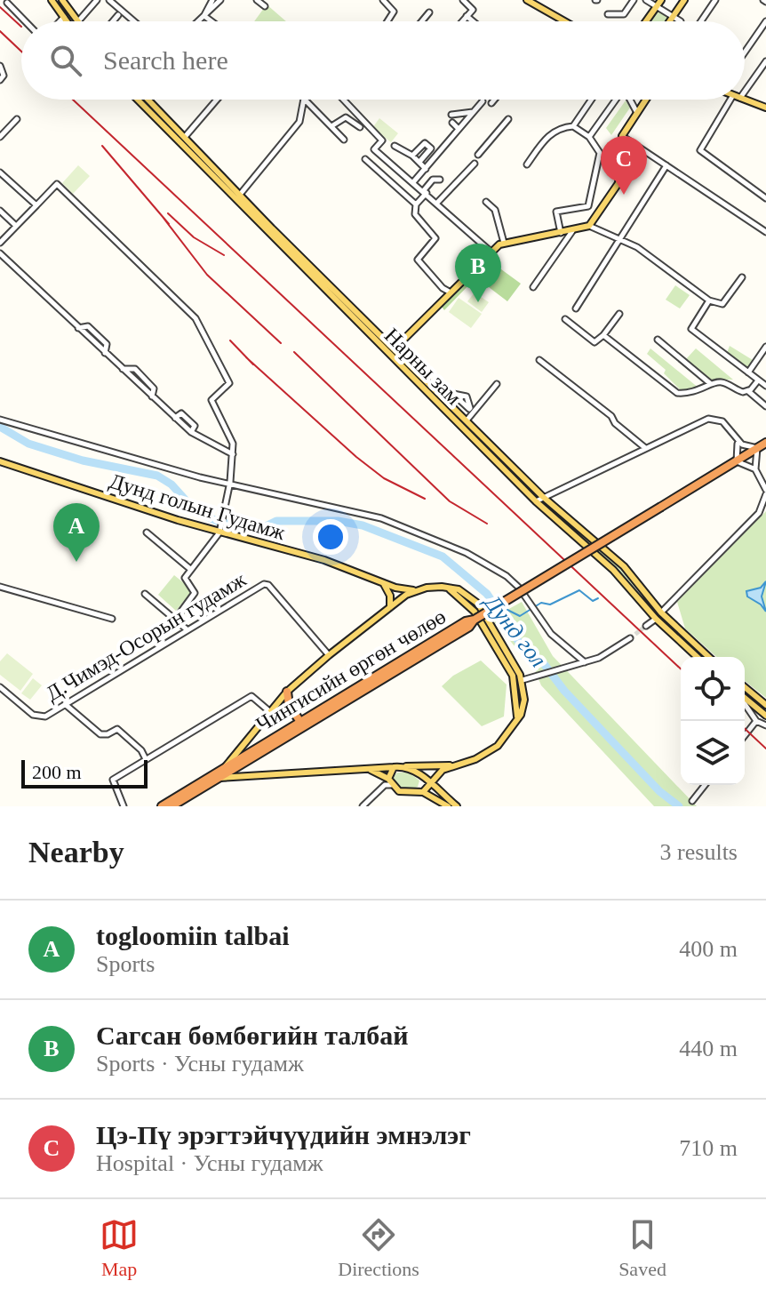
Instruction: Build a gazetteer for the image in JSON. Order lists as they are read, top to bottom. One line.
{"streets":{"highway":["Чингисийн өргөн чөлөө"],"main road":["Нарны зам","Дунд голын Гудамж"],"street":["Д.Чимэд-Осорын гудамж"]},"water":["Дунд гол"],"scale_bar":"200 m","page":{"search":"Search here","pins":["C","B","A"],"scale":"200 m","heading":["Nearby","3 results"],"list":[{"mark":"A","name":"togloomiin talbai","note":"Sports","value":"400 m"},{"mark":"B","name":"Сагсан бөмбөгийн талбай","note":"Sports · Усны гудамж","value":"440 m"},{"mark":"C","name":"Цэ-Пү эрэгтэйчүүдийн эмнэлэг","note":"Hospital · Усны гудамж","value":"710 m"}],"nav":["Map","Directions","Saved"]}}
